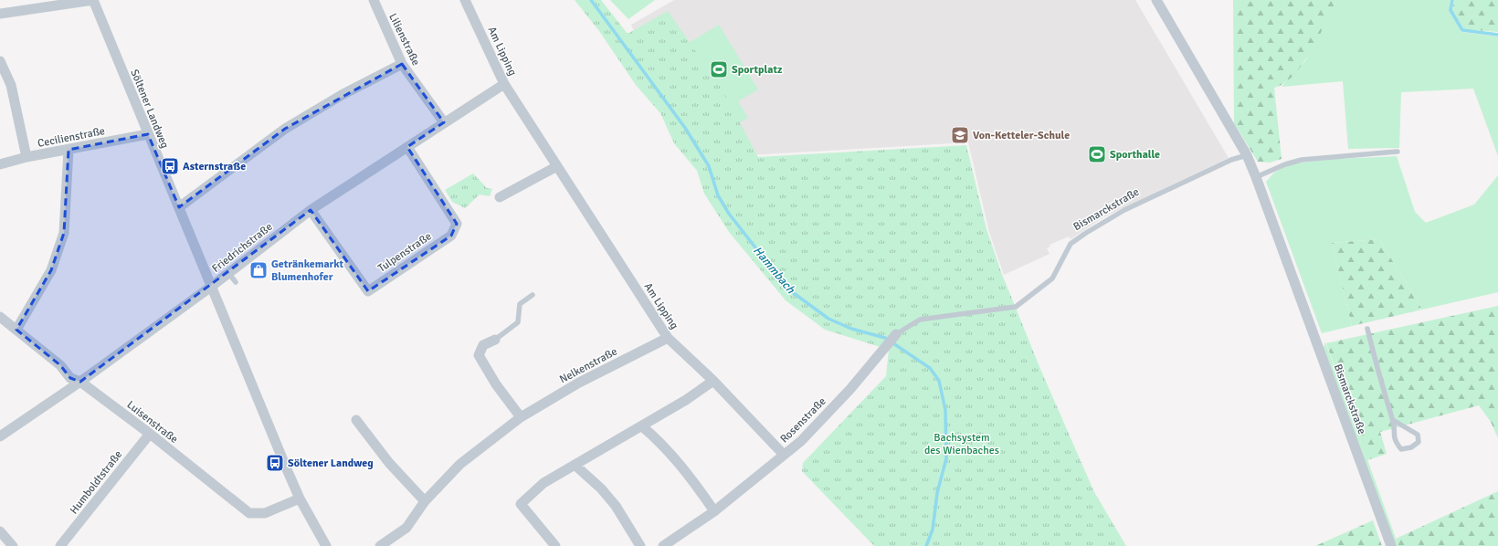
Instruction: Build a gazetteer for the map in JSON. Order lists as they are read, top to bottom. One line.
{"streets":{"street":["Lilienstraße","Am Lipping","Söltener Landweg","Cecilienstraße","Bismarckstraße","Friedrichstraße","Tulpenstraße","Nelkenstraße","Rosenstraße","Luisenstraße","Humboldtstraße"]},"crossings":[["Lilienstraße","Friedrichstraße"],["Am Lipping","Friedrichstraße"],["Am Lipping","Nelkenstraße"],["Am Lipping","Rosenstraße"],["Söltener Landweg","Cecilienstraße"],["Söltener Landweg","Friedrichstraße"],["Söltener Landweg","Luisenstraße"],["Bismarckstraße","Rosenstraße"],["Friedrichstraße","Tulpenstraße"],["Friedrichstraße","Luisenstraße"],["Luisenstraße","Humboldtstraße"]],"water":["Hammbach"],"parks":["Bachsystem des Wienbaches"],"places":{"sports":["Sportplatz","Sporthalle"],"school or university":["Von-Ketteler-Schule"],"bus stop":["Asternstraße","Söltener Landweg"],"shop":["Getränkemarkt Blumenhofer"]}}
